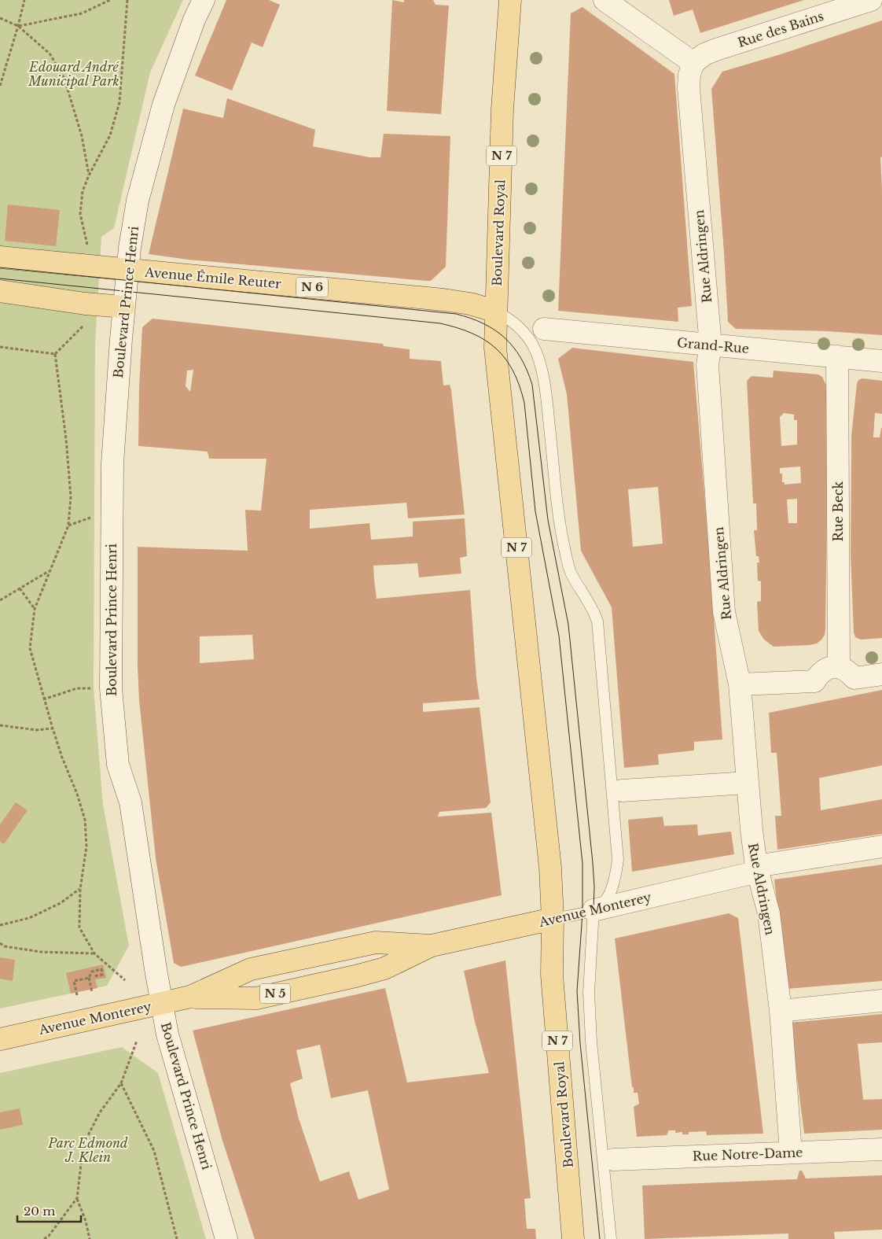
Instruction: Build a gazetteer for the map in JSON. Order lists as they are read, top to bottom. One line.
{"streets":{"main road":["N 7","Boulevard Royal","Avenue Émile Reuter","N 6","Avenue Monterey","N 5"],"street":["Rue des Bains","Rue Aldringen","Boulevard Prince Henri","Grand-Rue","Rue Beck","Rue Notre-Dame"]},"crossings":[["Rue des Bains","Rue Aldringen"],["Boulevard Royal","Avenue Émile Reuter"],["Boulevard Royal","Avenue Monterey"],["Rue Aldringen","Grand-Rue"],["Rue Aldringen","Avenue Monterey"],["Rue Aldringen","Rue Notre-Dame"],["Avenue Émile Reuter","Boulevard Prince Henri"],["Boulevard Prince Henri","Avenue Monterey"],["Grand-Rue","Rue Beck"]],"parks":["Edouard André Municipal Park","Parc Edmond J. Klein"],"scale_bar":"20 m"}
